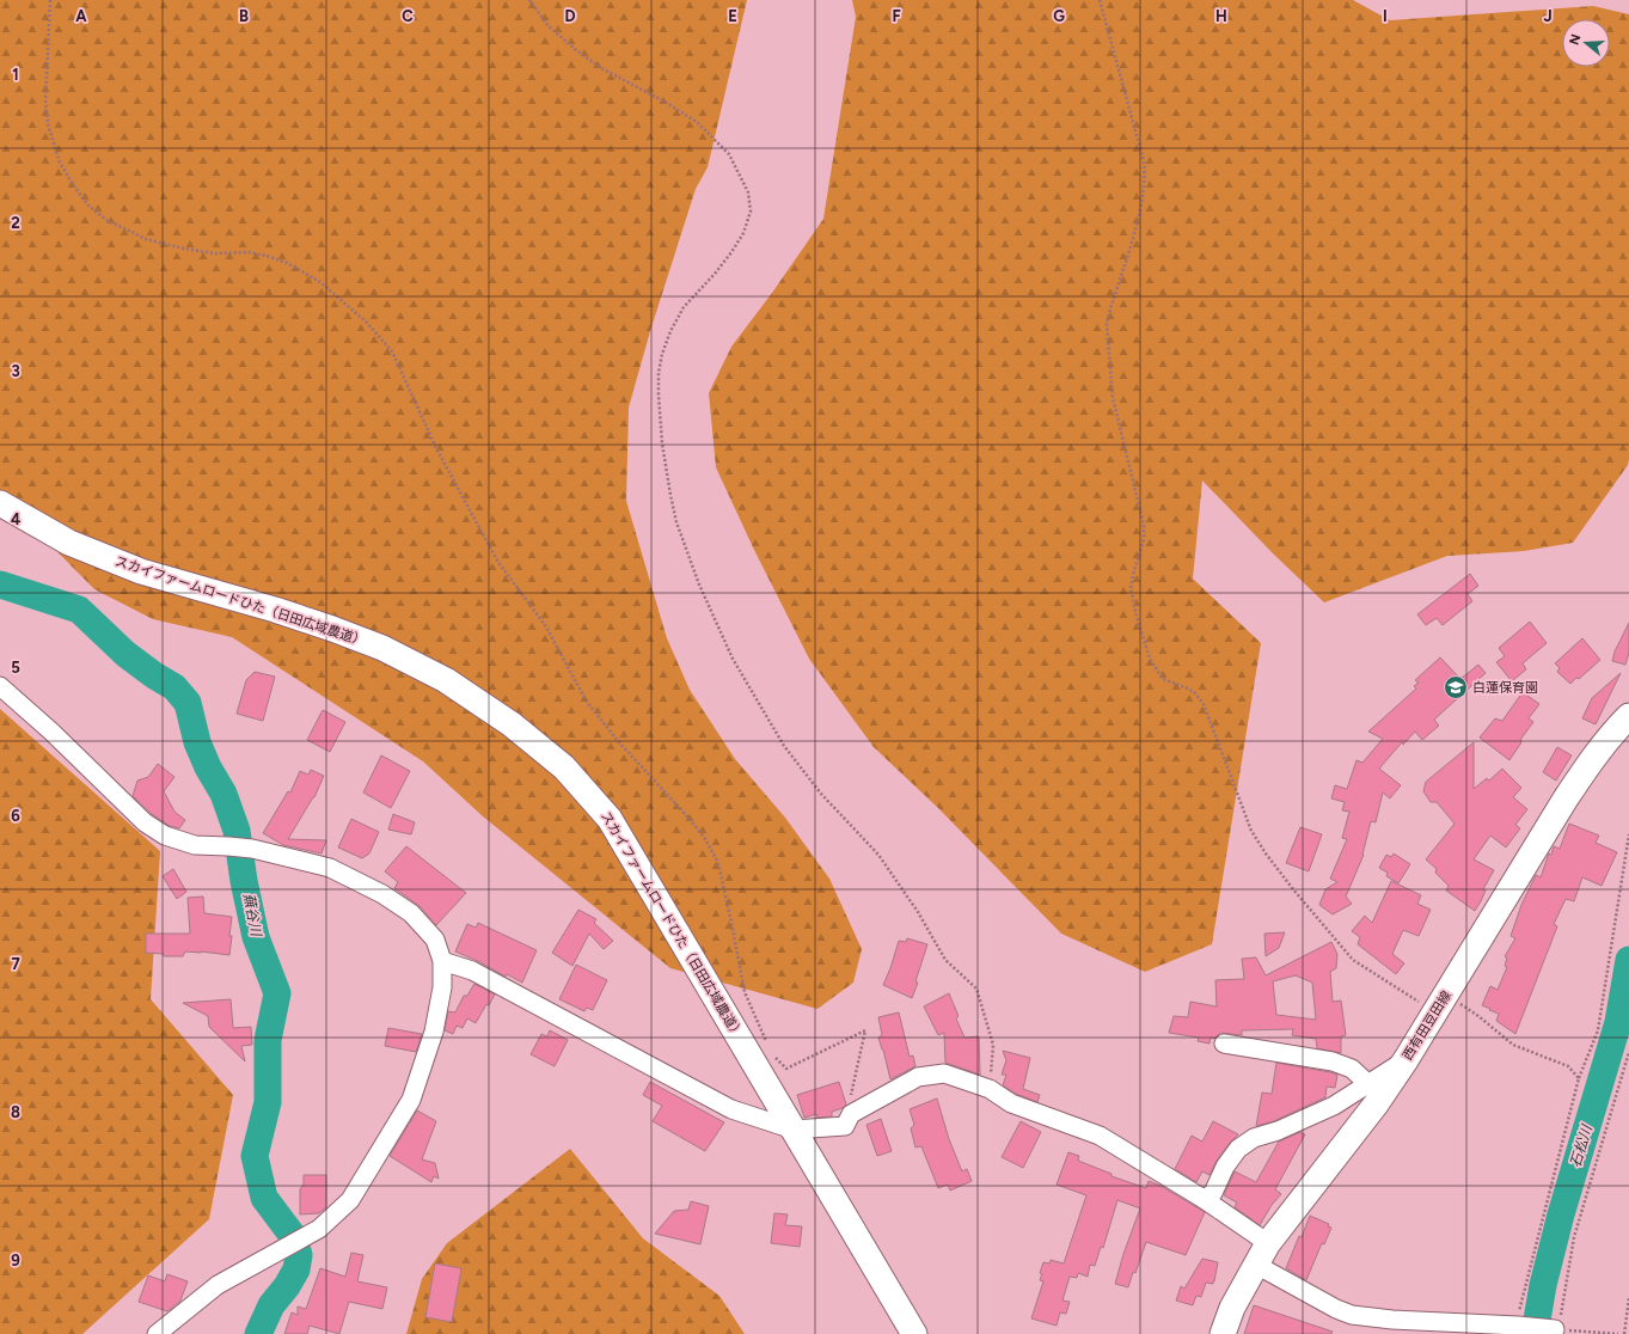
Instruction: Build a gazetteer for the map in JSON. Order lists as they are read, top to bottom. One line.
{"streets":{"street":["スカイファームロードひた（日田広域農道）","西有田豆田線"]},"water":["蕪谷川","石松川"],"places":{"school or university":["白蓮保育園"]},"north":"left","grid":{"columns":["A","B","C","D","E","F","G","H","I","J"],"rows":["1","2","3","4","5","6","7","8","9"]}}
